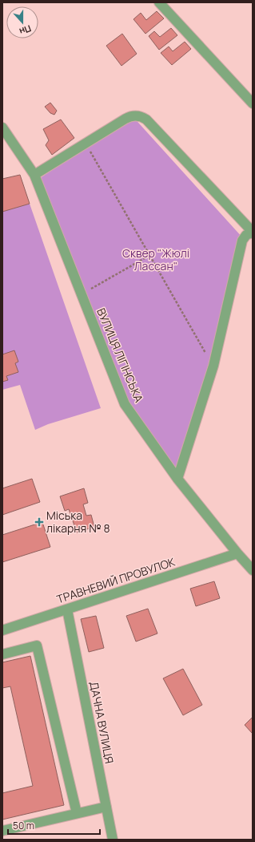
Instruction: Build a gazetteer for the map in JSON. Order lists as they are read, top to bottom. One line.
{"streets":{"street":["ВУЛИЦЯ ЛІГІНСЬКА","ТРАВНЕВИЙ ПРОВУЛОК","ДАЧНА ВУЛИЦЯ"]},"crossings":[["ВУЛИЦЯ ЛІГІНСЬКА","ТРАВНЕВИЙ ПРОВУЛОК"],["ТРАВНЕВИЙ ПРОВУЛОК","ДАЧНА ВУЛИЦЯ"]],"parks":["Сквер \"Жюлі Лассан\""],"places":{"health":["Міська лікарня № 8"]},"scale_bar":"50 m","north":"bottom"}
